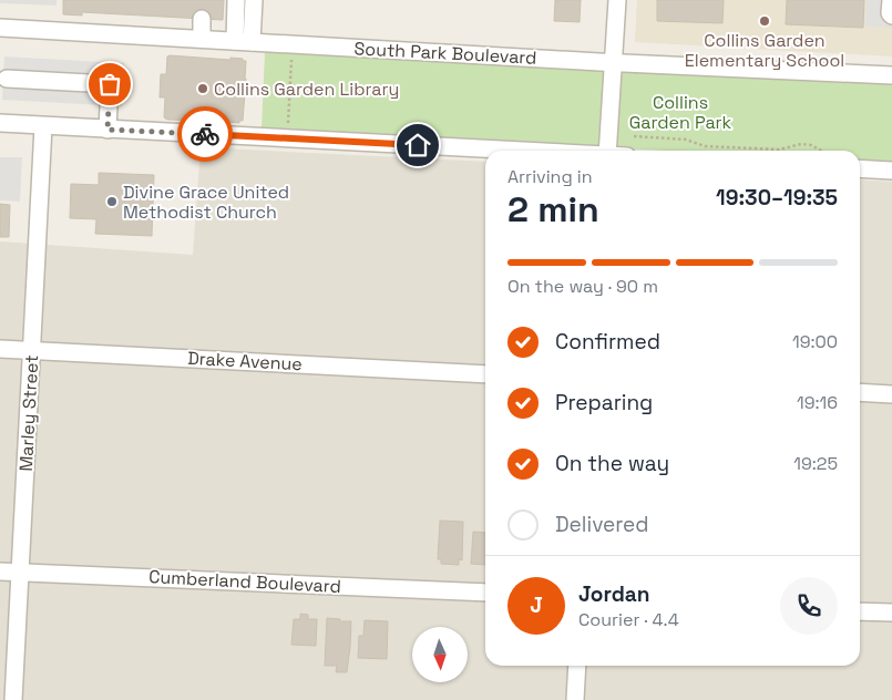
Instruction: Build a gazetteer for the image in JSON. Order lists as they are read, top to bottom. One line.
{"streets":{"street":["South Park Boulevard","Drake Avenue","Marley Street","Cumberland Boulevard"]},"crossings":[["Drake Avenue","Marley Street"],["Marley Street","Cumberland Boulevard"]],"parks":["Collins Garden Park"],"places":["Collins Garden Elementary School","Collins Garden Library","Divine Grace United Methodist Church"],"north":"bottom","page":{"heading":["2 min","Arriving in","19:30–19:35"],"panel":["Jordan","Courier · 4.4"],"bar":"On the way · 90 m","list":[["Confirmed","19:00"],["Preparing","19:16"],["On the way","19:25"],"Delivered"],"round":"J"}}
